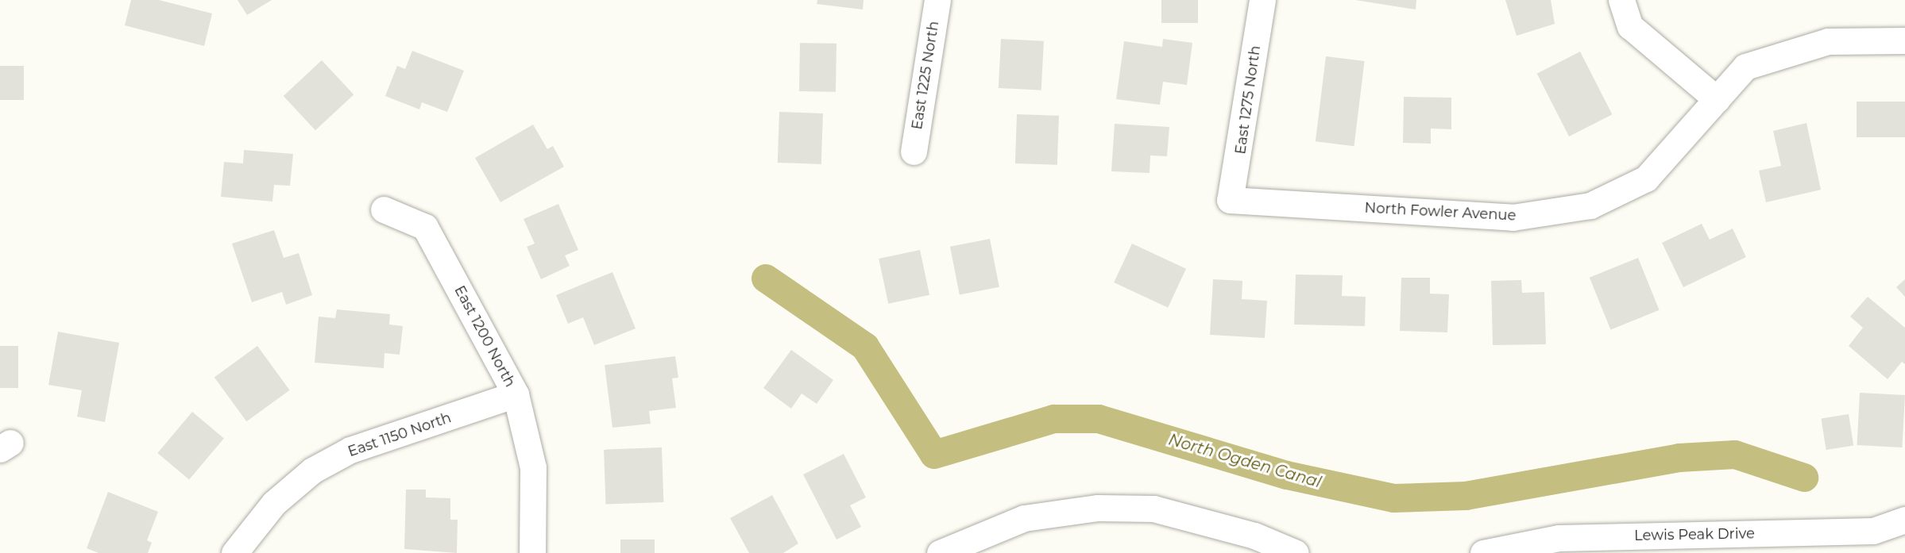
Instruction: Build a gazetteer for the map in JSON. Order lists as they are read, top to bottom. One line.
{"streets":{"street":["East 1225 North","East 1275 North","North Fowler Avenue","East 1200 North","East 1150 North","Lewis Peak Drive"]},"crossings":[["East 1275 North","North Fowler Avenue"],["East 1200 North","East 1150 North"]],"water":["North Ogden Canal"]}
